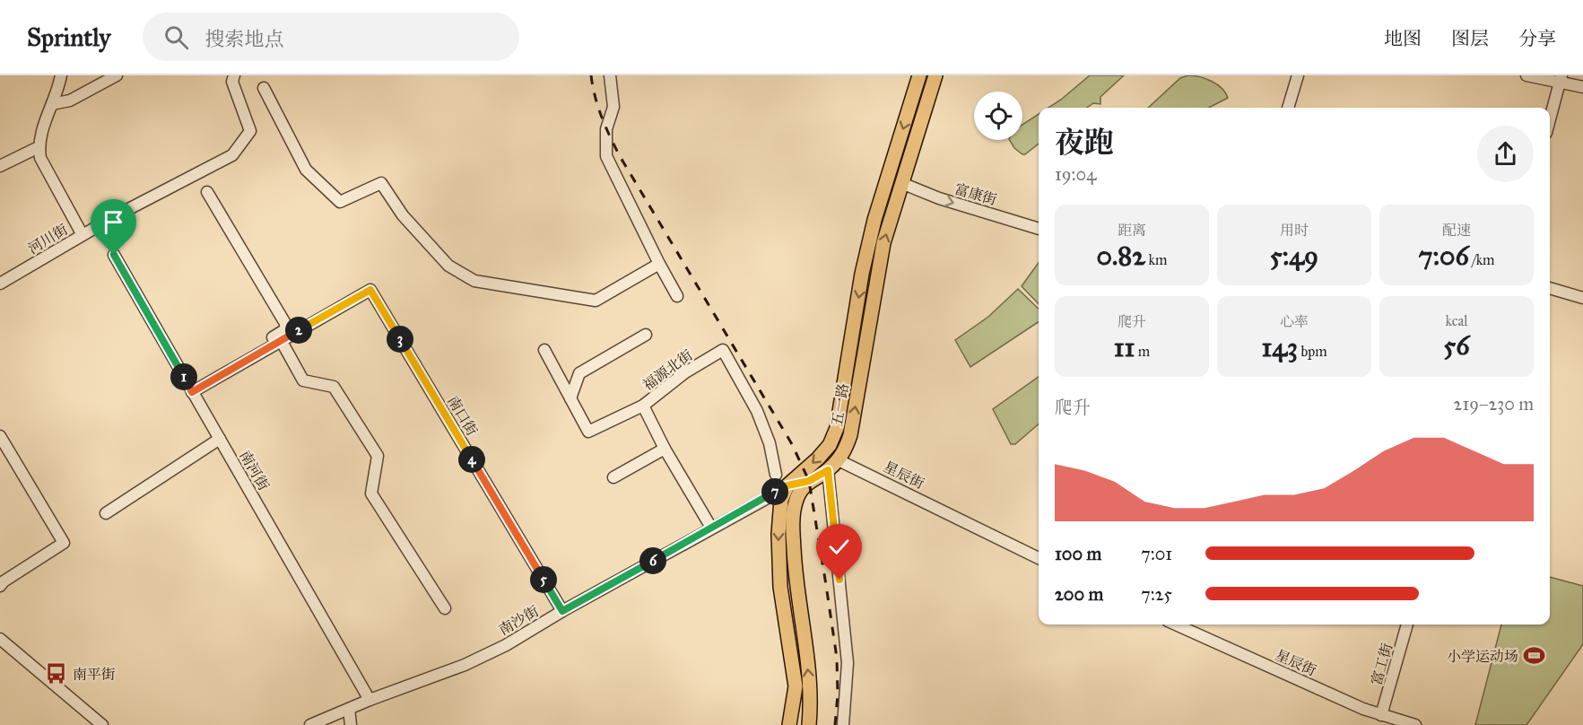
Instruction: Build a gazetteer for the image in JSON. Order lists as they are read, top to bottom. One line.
{"streets":{"main road":["五一路"],"street":["富康街","河川街","福源北街","南口街","南河街","星辰街","南沙街","富工街"]},"crossings":[["富康街","五一路"],["五一路","星辰街"],["五一路","南沙街"],["南口街","南沙街"],["南河街","南沙街"],["星辰街","富工街"]],"one_way":["富康街"],"places":{"sports":["小学运动场"],"bus stop":["南平街"]},"page":{"header":"Sprintly","search":"搜索地点","nav":["地图","图层","分享"],"heading":["夜跑","19:04"],"stats":[["距离","0.82 km"],["用时","5:49"],["配速","7:06 /km"],["爬升","11 m"],["心率","143 bpm"],["kcal","56"]],"pins":["2","3","1","4","7","6","5"],"chart":["爬升","219–230 m"],"list":[{"name":"100 m","note":"7:01"},{"name":"200 m","note":"7:25"}]}}
